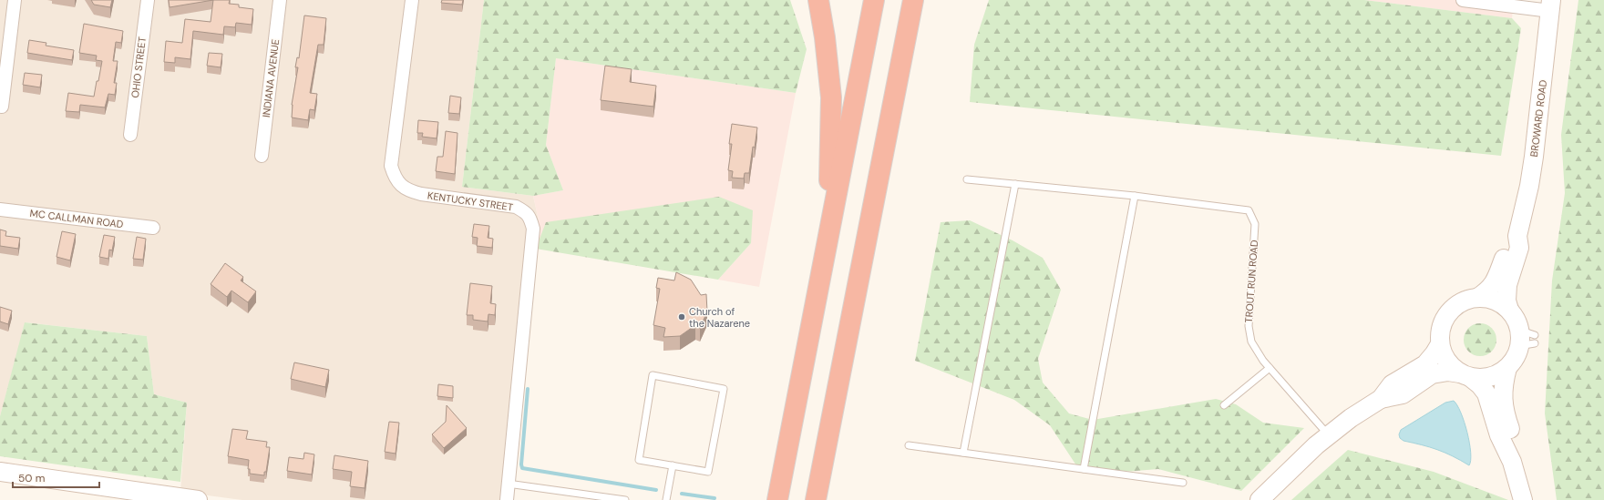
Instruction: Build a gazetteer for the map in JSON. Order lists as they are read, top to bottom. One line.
{"streets":{"street":["OHIO STREET","INDIANA AVENUE","BROWARD ROAD","KENTUCKY STREET","MC CALLMAN ROAD"],"lane":["TROUT RUN ROAD"]},"places":["Church of the Nazarene"],"scale_bar":"50 m"}
